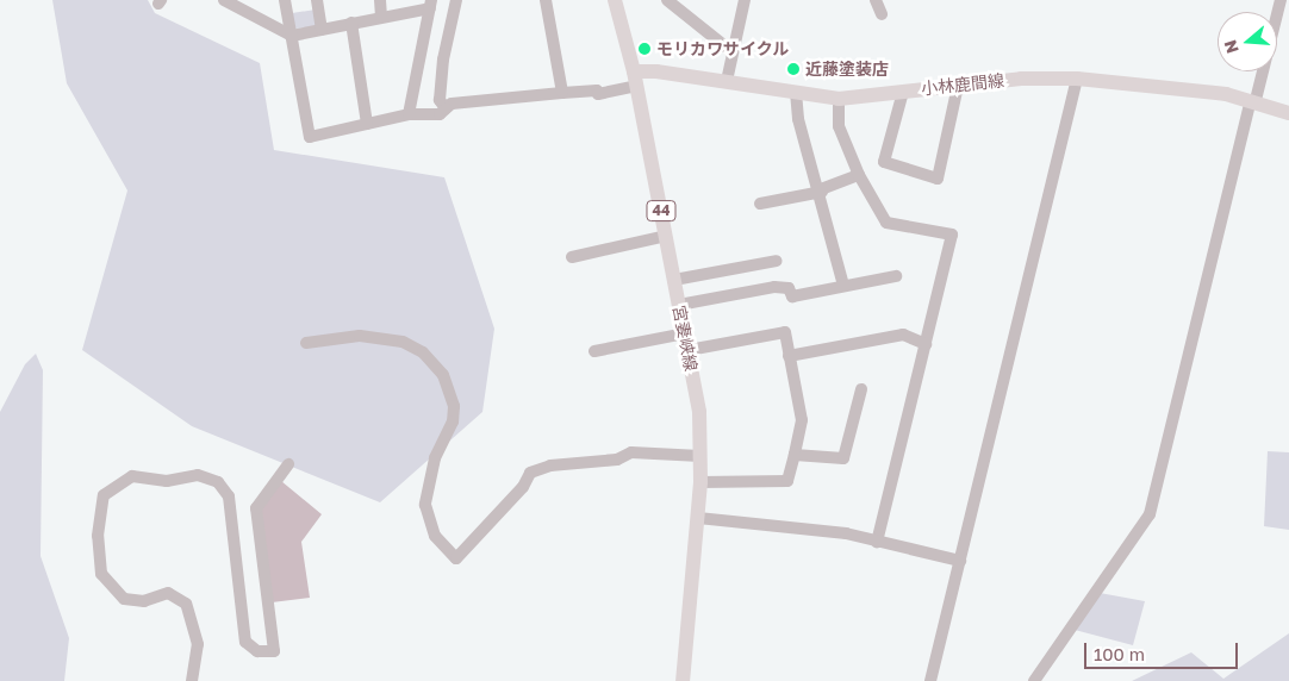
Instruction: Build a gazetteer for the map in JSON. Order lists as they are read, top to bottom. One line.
{"streets":{"main road":["小林鹿間線","44","宮妻峡線"]},"crossings":[["小林鹿間線","宮妻峡線"]],"places":["モリカワサイクル","近藤塗装店"],"scale_bar":"100 m","north":"left"}
